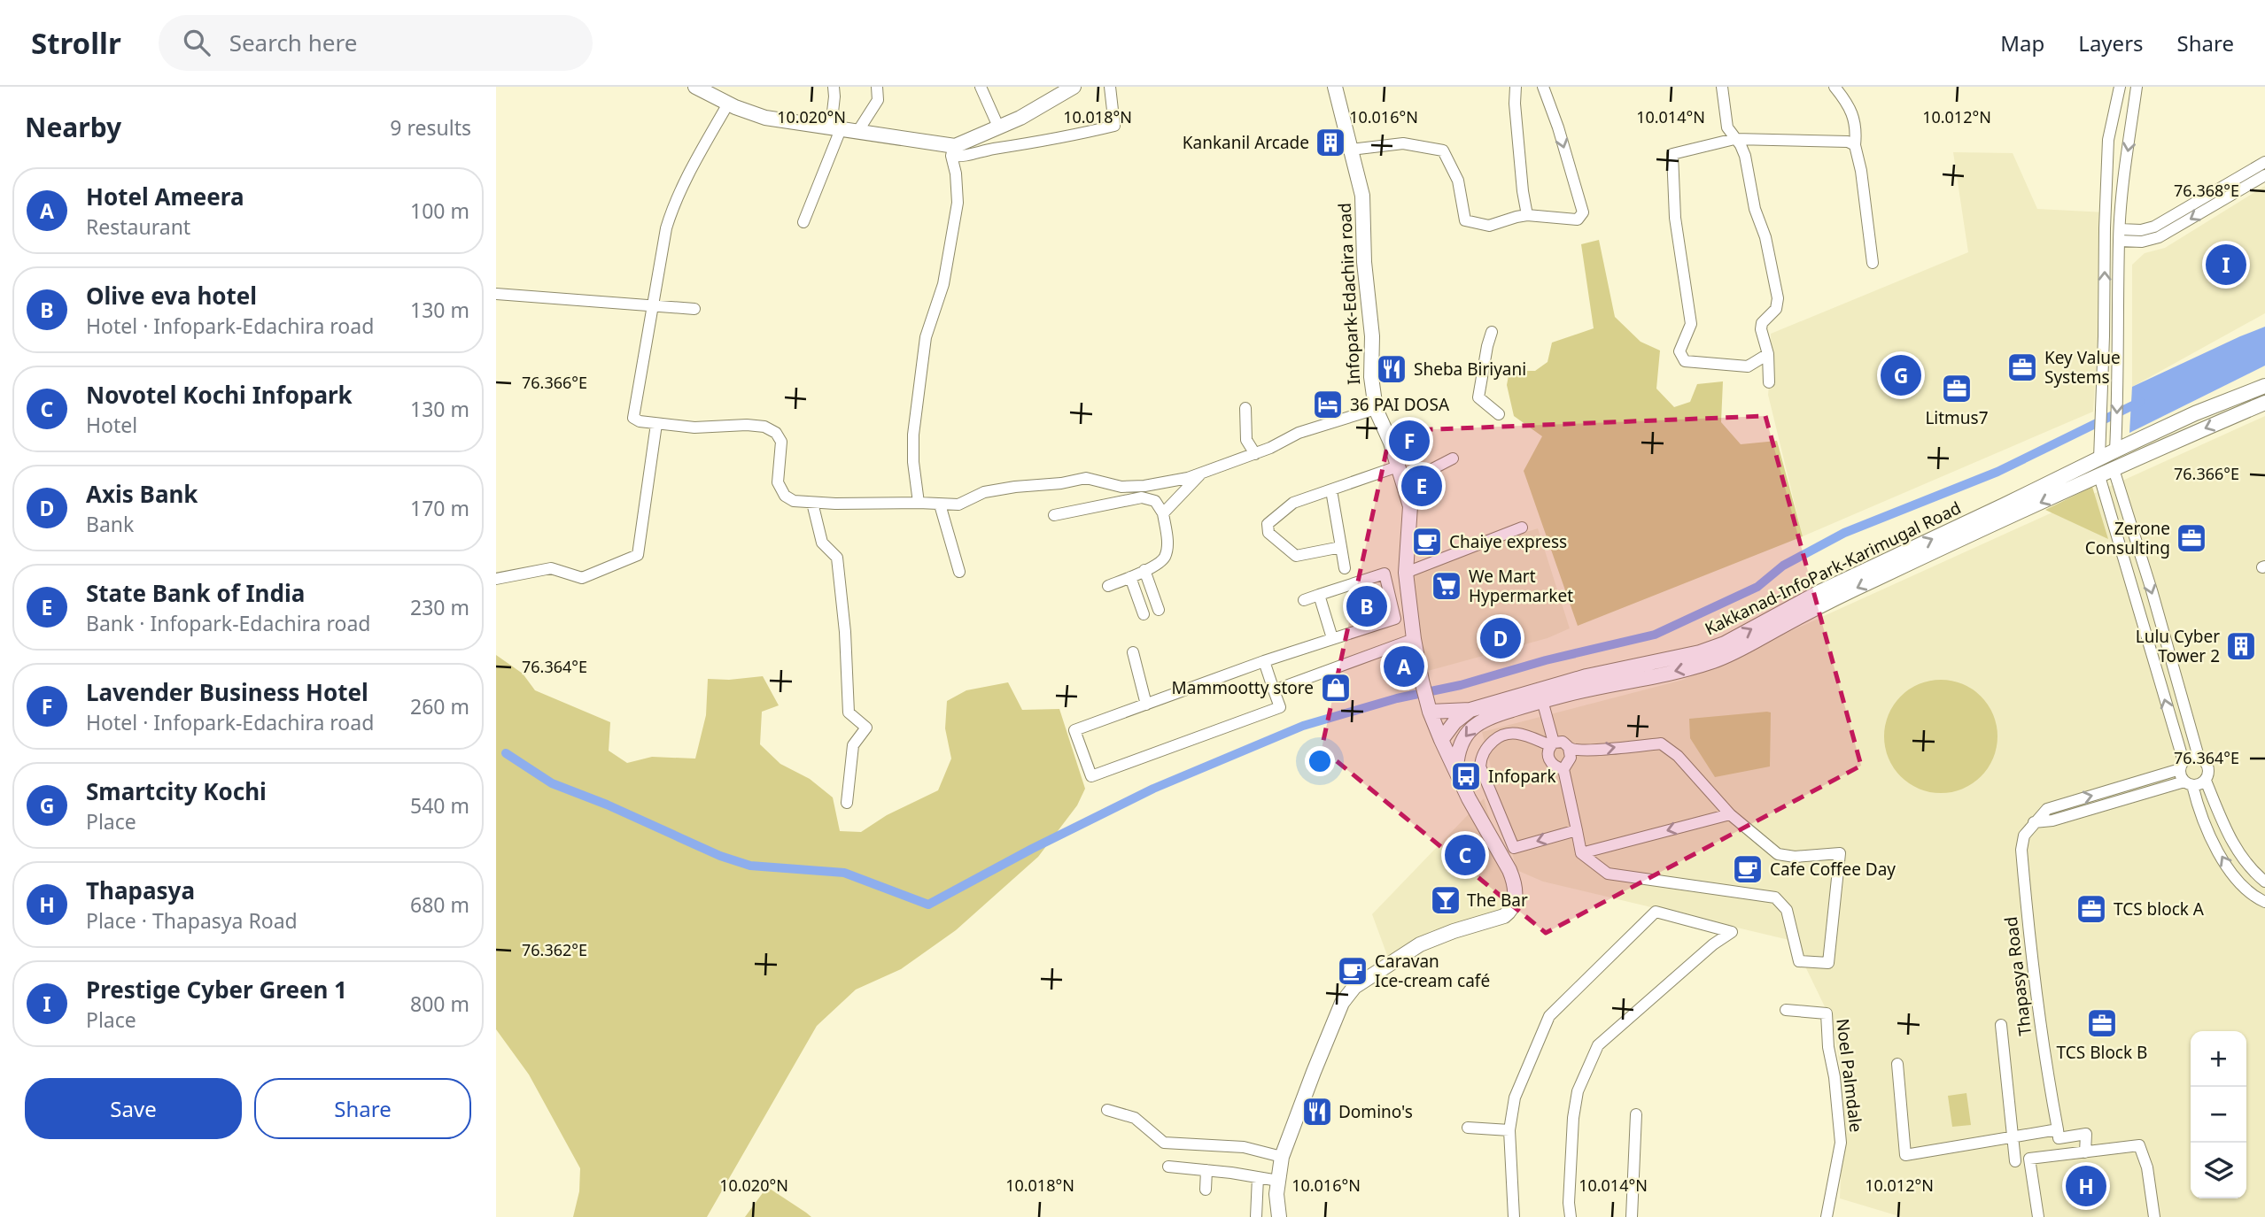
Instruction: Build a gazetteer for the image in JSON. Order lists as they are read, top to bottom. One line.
{"streets":{"main road":["Infopark-Edachira road","Kakkanad-InfoPark-Karimugal Road"],"street":["Thapasya Road","Noel Palmdale"]},"crossings":[["Infopark-Edachira road","Kakkanad-InfoPark-Karimugal Road"]],"places":{"building":["Kankanil Arcade","Lulu Cyber Tower 2"],"office":["Key Value Systems","Litmus7","Zerone Consulting","TCS block A","TCS Block B"],"restaurant":["Sheba Biriyani","Domino's"],"hotel":["36 PAI DOSA"],"cafe":["Chaiye express","Cafe Coffee Day","Caravan Ice-cream café"],"supermarket":["We Mart Hypermarket"],"shop":["Mammootty store"],"bus stop":["Infopark"],"bar":["The Bar"]},"page":{"header":"Strollr","search":"Search here","nav":["Map","Layers","Share"],"heading":["Nearby","9 results"],"list":[{"mark":"A","name":"Hotel Ameera","note":"Restaurant","value":"100 m"},{"mark":"B","name":"Olive eva hotel","note":"Hotel · Infopark-Edachira road","value":"130 m"},{"mark":"C","name":"Novotel Kochi Infopark","note":"Hotel","value":"130 m"},{"mark":"D","name":"Axis Bank","note":"Bank","value":"170 m"},{"mark":"E","name":"State Bank of India","note":"Bank · Infopark-Edachira road","value":"230 m"},{"mark":"F","name":"Lavender Business Hotel","note":"Hotel · Infopark-Edachira road","value":"260 m"},{"mark":"G","name":"Smartcity Kochi","note":"Place","value":"540 m"},{"mark":"H","name":"Thapasya","note":"Place · Thapasya Road","value":"680 m"},{"mark":"I","name":"Prestige Cyber Green 1","note":"Place","value":"800 m"}],"pins":["I","G","F","E","B","D","A","C","H"],"map_buttons":["+","−"],"buttons":["Save","Share"]},"coordinates":["10.020°N","10.018°N","10.016°N","10.014°N","10.012°N","76.368°E","76.366°E","76.364°E","76.362°E"]}
